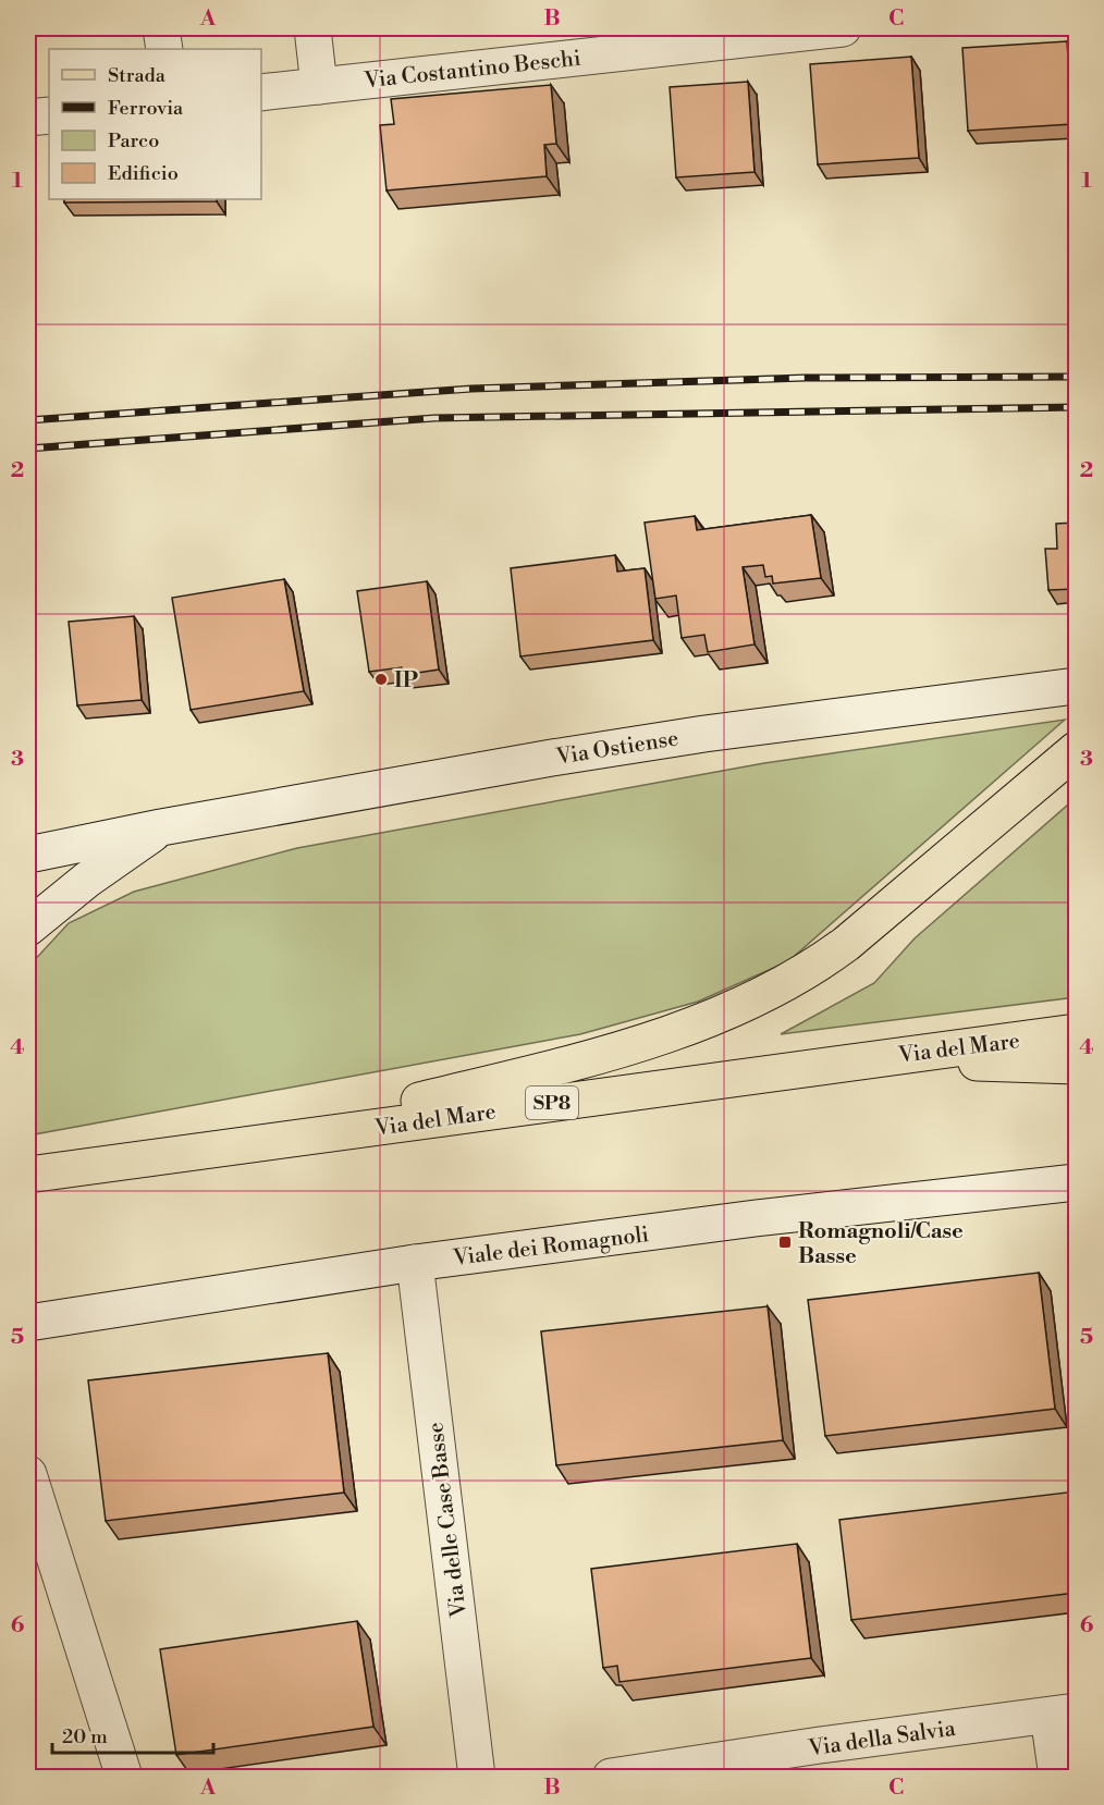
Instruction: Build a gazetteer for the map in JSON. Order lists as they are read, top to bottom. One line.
{"streets":{"main road":["Via Costantino Beschi","Via Ostiense","Via del Mare","SP8","Viale dei Romagnoli","Via delle Case Basse","Via della Salvia"]},"crossings":[["Viale dei Romagnoli","Via delle Case Basse"]],"places":{"other":["IP"],"transit":["Romagnoli/Case Basse"]},"legend":["Strada","Ferrovia","Parco","Edificio"],"scale_bar":"20 m","grid":{"columns":["A","B","C"],"rows":["1","2","3","4","5","6"]}}
